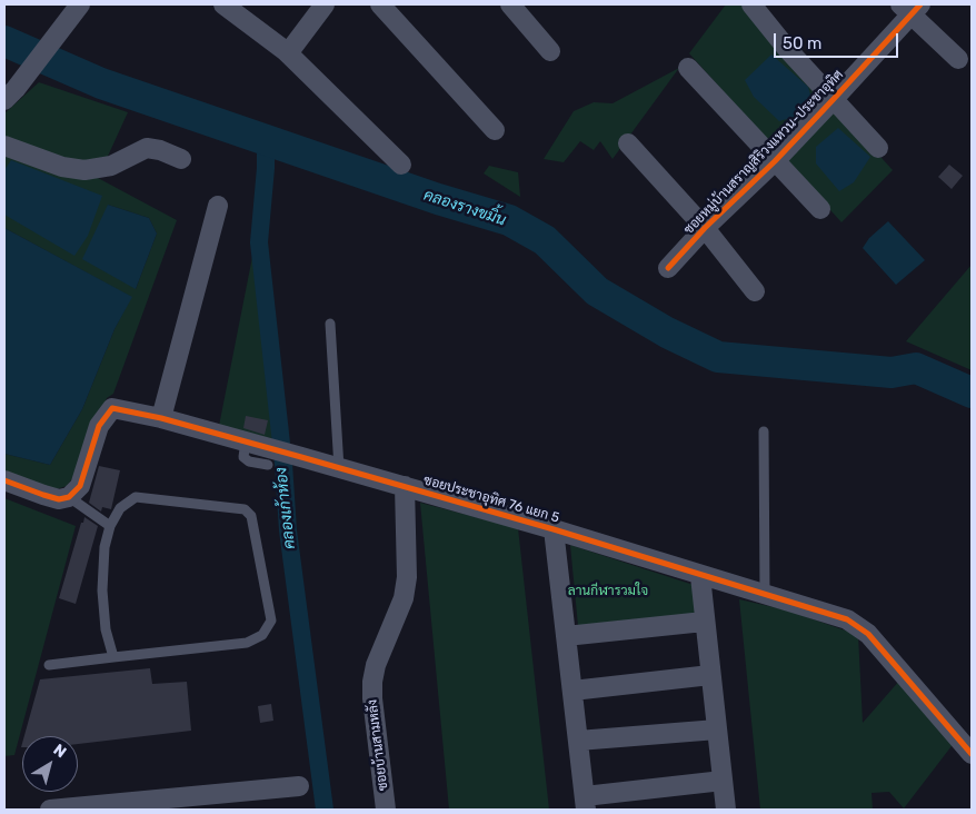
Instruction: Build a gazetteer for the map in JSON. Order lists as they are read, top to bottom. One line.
{"streets":{"street":["ซอยหมู่บ้านสราญสิริวงแหวน-ประชาอุทิศ","ซอยประชาอุทิศ 76 แยก 5","ซอยบ้านสามหลัง"]},"crossings":[["ซอยประชาอุทิศ 76 แยก 5","ซอยบ้านสามหลัง"]],"water":["คลองรางขมิ้น","คลองเก้าห้อง"],"parks":["ลานกีฬารวมใจ"],"scale_bar":"50 m","north":"top right"}
